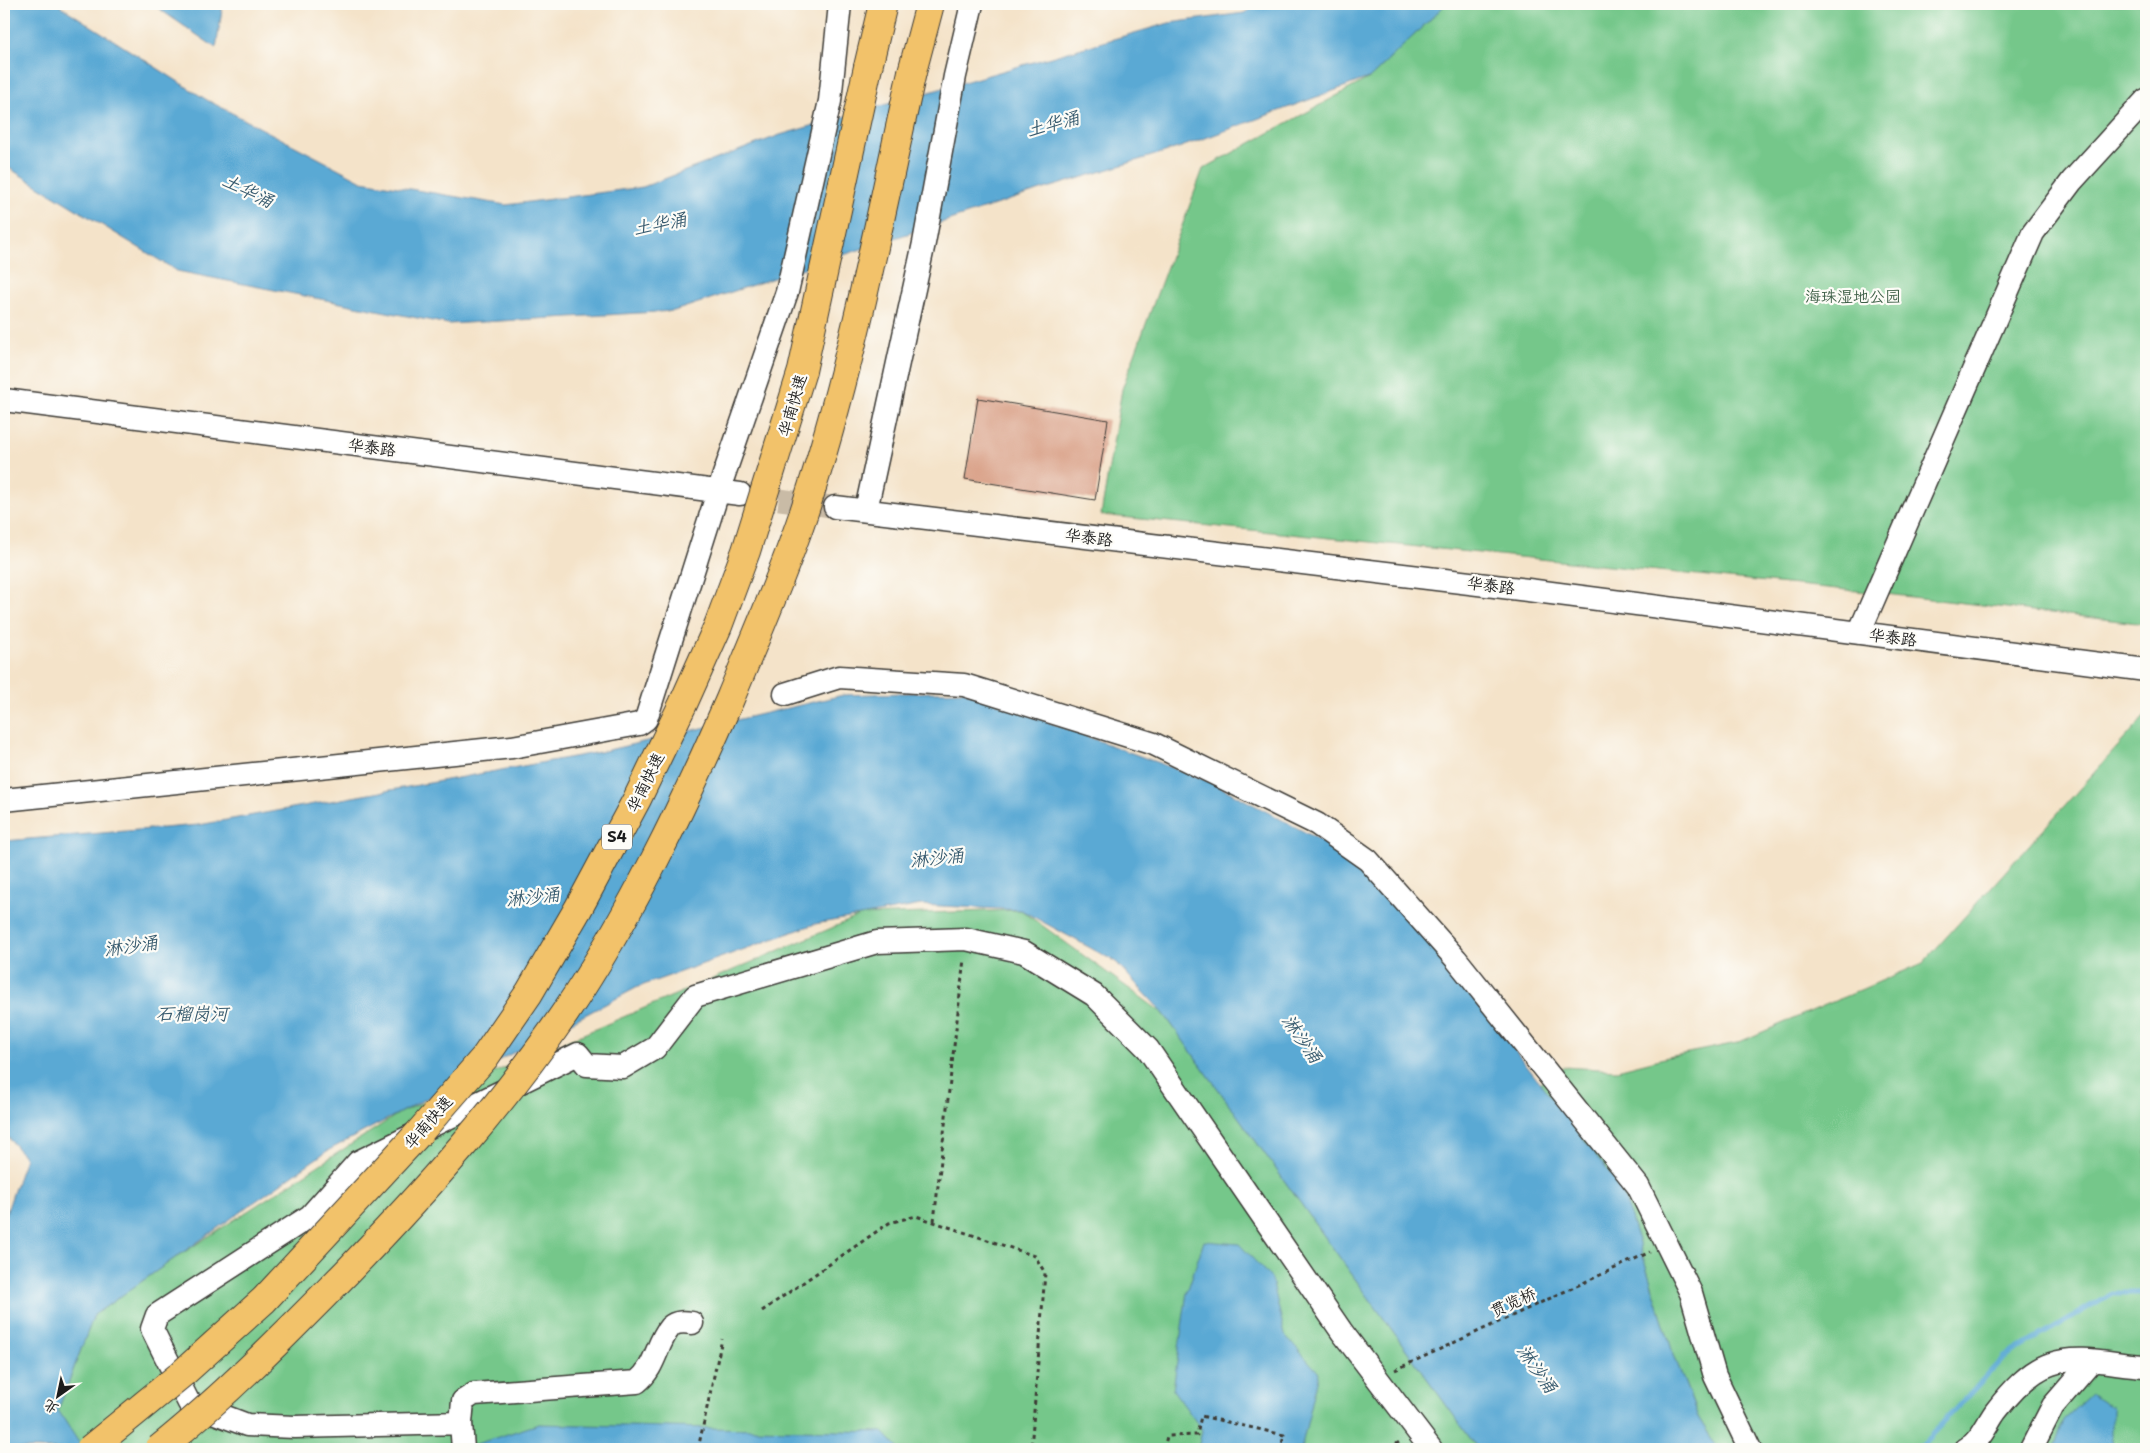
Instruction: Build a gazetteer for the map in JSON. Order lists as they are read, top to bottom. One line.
{"streets":{"highway":["华南快速","S4"],"street":["华泰路"],"path":["贯览桥"]},"water":["土华涌","淋沙涌","石榴岗河"],"parks":["海珠湿地公园"],"north":"bottom left"}
